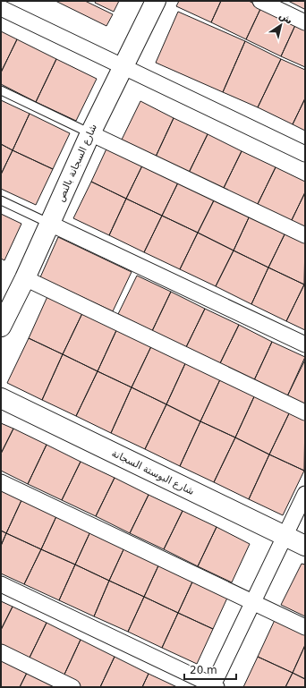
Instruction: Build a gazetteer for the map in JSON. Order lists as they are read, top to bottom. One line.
{"streets":{"street":["شارع السجانة بالنص","شارع البوستة السجانة"]},"scale_bar":"20 m","north":"top right"}
